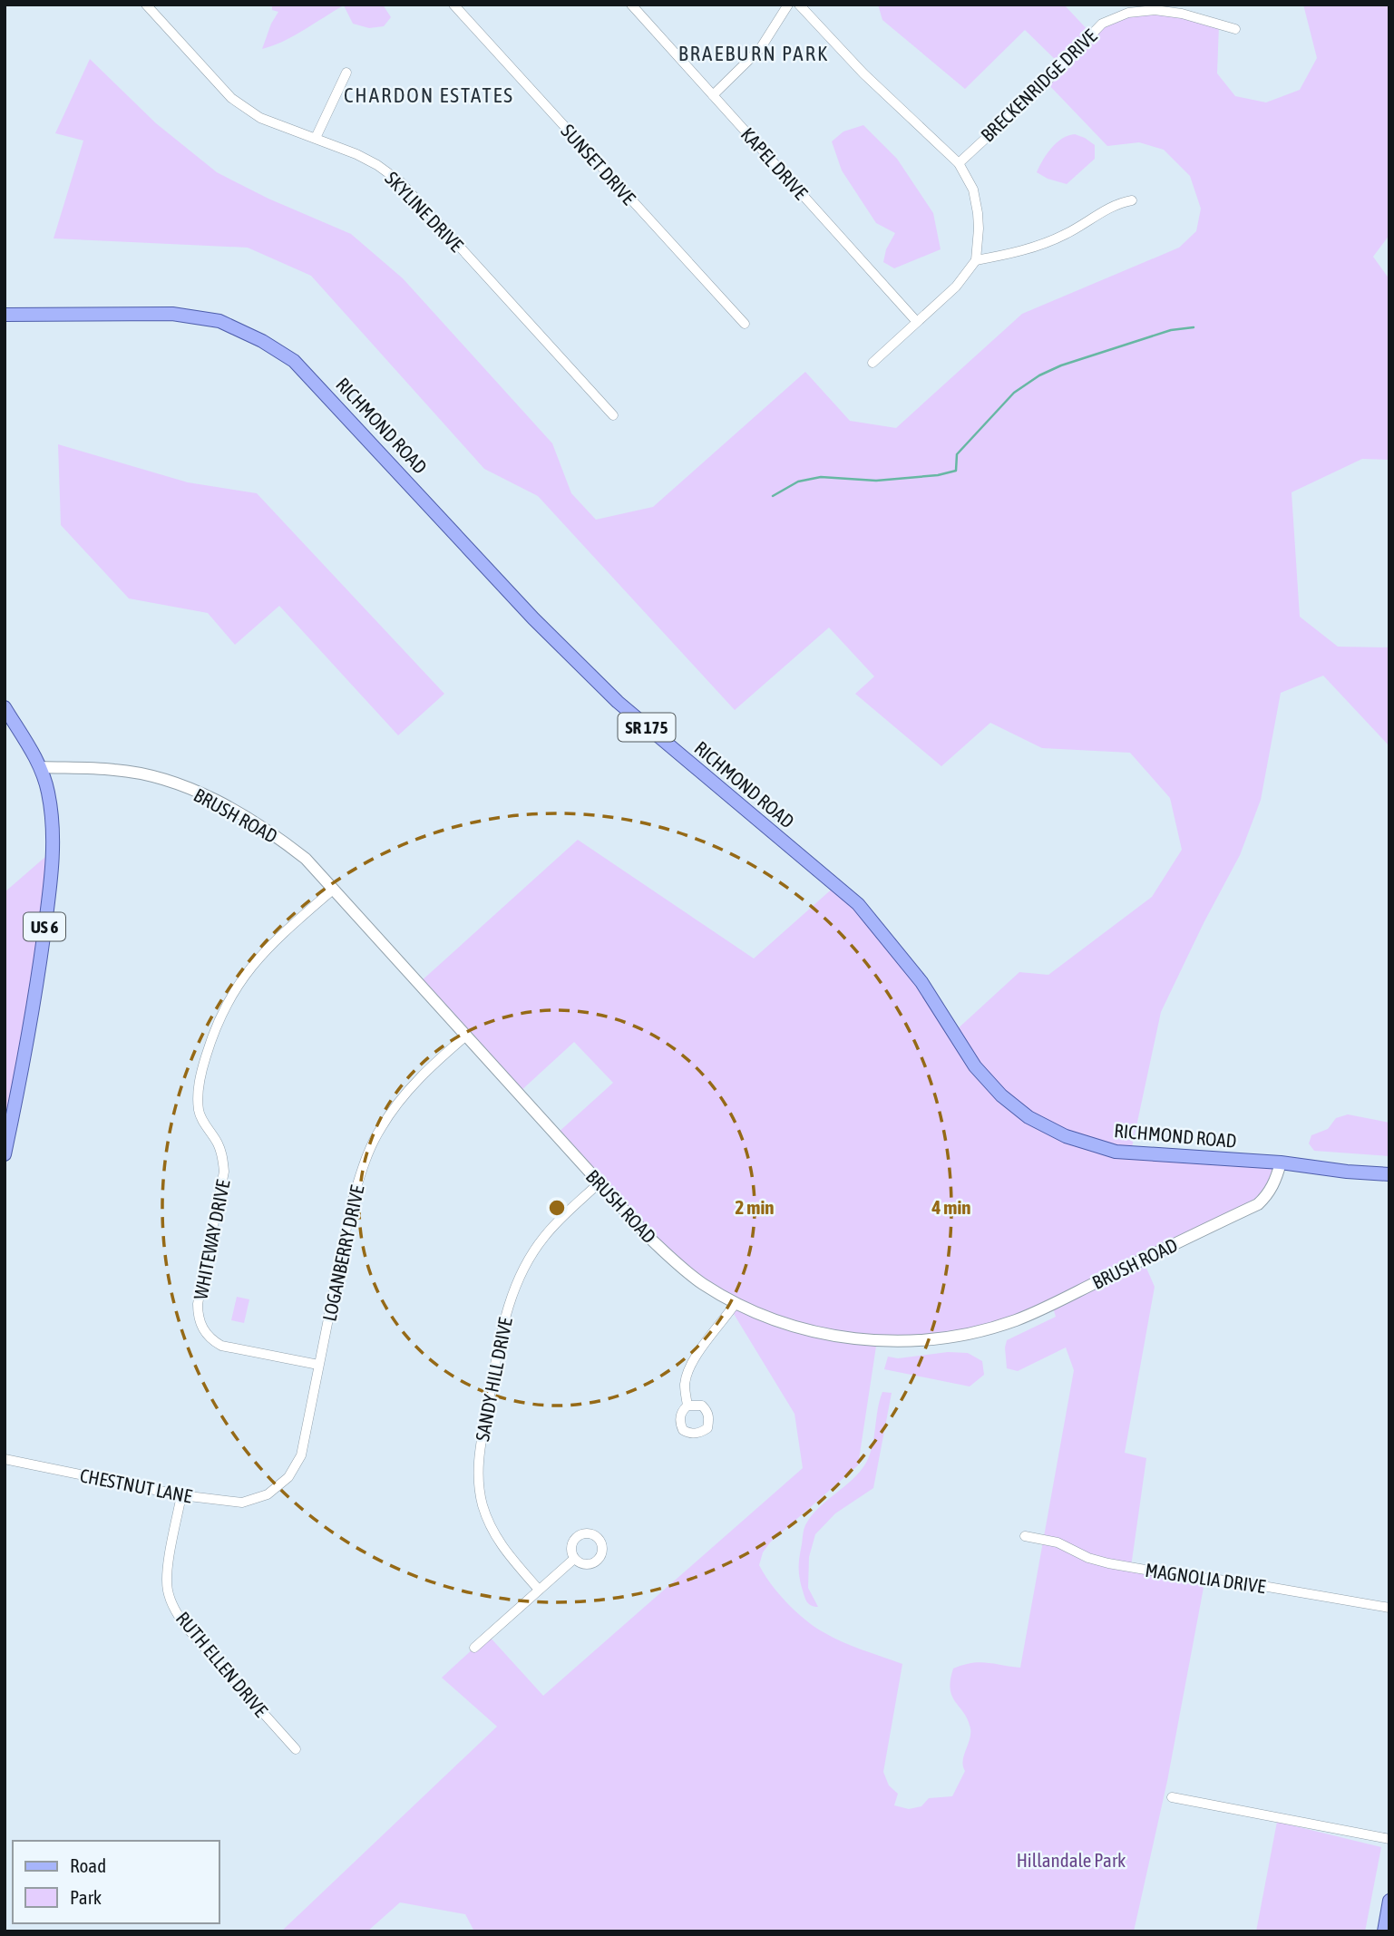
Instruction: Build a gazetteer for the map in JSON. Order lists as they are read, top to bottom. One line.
{"streets":{"main road":["RICHMOND ROAD","SR 175","US 6"],"street":["BRECKENRIDGE DRIVE","KAPEL DRIVE","SUNSET DRIVE","SKYLINE DRIVE","BRUSH ROAD","WHITEWAY DRIVE","LOGANBERRY DRIVE","SANDY HILL DRIVE","CHESTNUT LANE","MAGNOLIA DRIVE","RUTH ELLEN DRIVE"]},"crossings":[["RICHMOND ROAD","BRUSH ROAD"],["BRUSH ROAD","US 6"],["BRUSH ROAD","WHITEWAY DRIVE"],["BRUSH ROAD","LOGANBERRY DRIVE"],["BRUSH ROAD","SANDY HILL DRIVE"],["WHITEWAY DRIVE","LOGANBERRY DRIVE"],["LOGANBERRY DRIVE","CHESTNUT LANE"],["CHESTNUT LANE","RUTH ELLEN DRIVE"]],"districts":["BRAEBURN PARK","CHARDON ESTATES"],"parks":["Hillandale Park"],"legend":["Road","Park"],"rings":["2 min","4 min"]}
